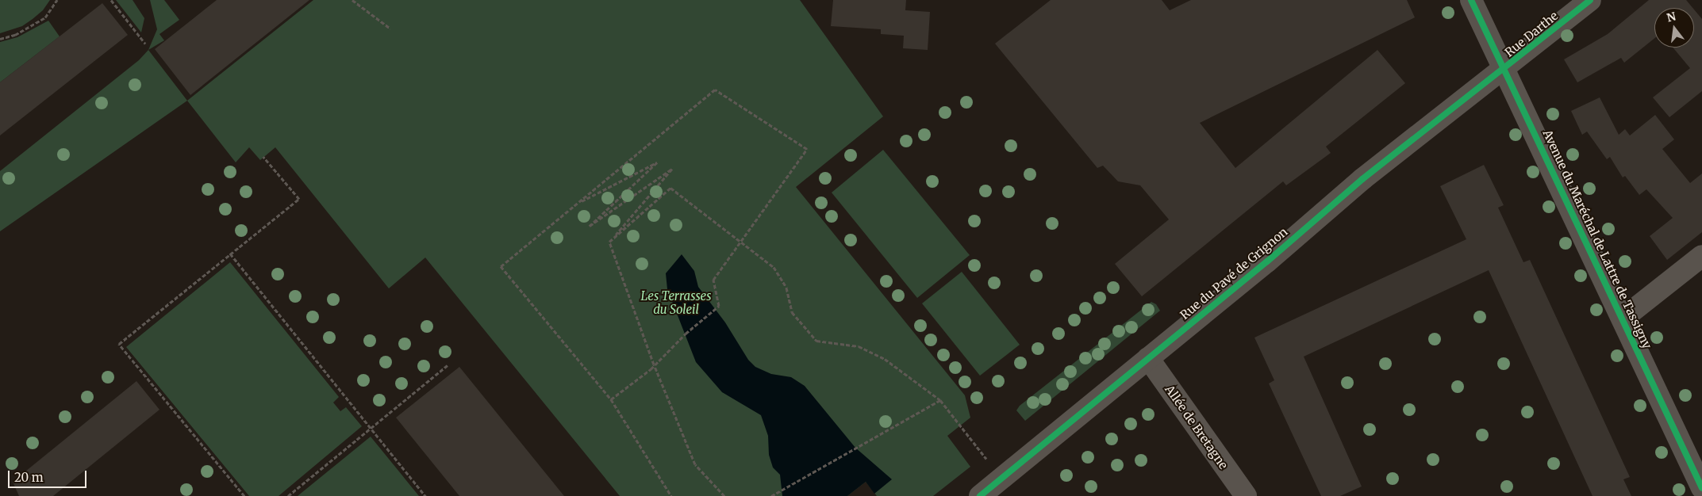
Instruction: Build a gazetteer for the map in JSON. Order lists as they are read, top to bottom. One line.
{"streets":{"street":["Rue Darthe","Avenue du Maréchal de Lattre de Tassigny","Rue du Pavé de Grignon","Allée de Bretagne"]},"crossings":[["Rue Darthe","Avenue du Maréchal de Lattre de Tassigny"],["Rue Darthe","Rue du Pavé de Grignon"],["Avenue du Maréchal de Lattre de Tassigny","Rue du Pavé de Grignon"],["Rue du Pavé de Grignon","Allée de Bretagne"]],"parks":["Les Terrasses du Soleil"],"scale_bar":"20 m","north":"top"}
